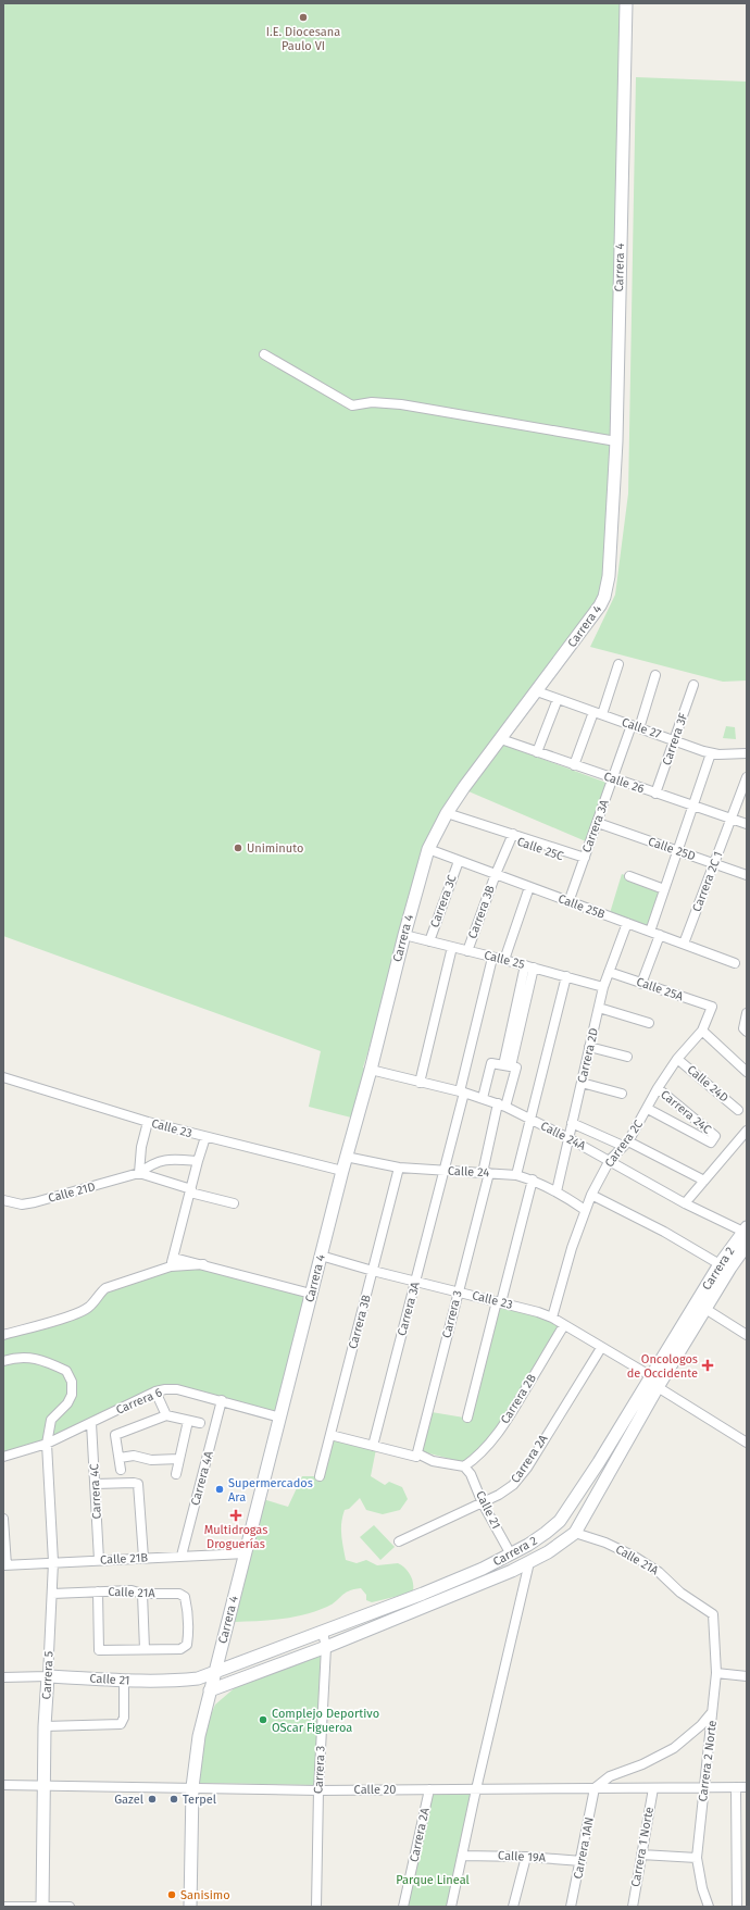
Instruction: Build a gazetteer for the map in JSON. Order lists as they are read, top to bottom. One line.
{"streets":{"main road":["Carrera 4","Carrera 2","Calle 21","Carrera 5"],"street":["Calle 27","Carrera 3F","Calle 26","Carrera 3A","Calle 25C","Calle 25D","Carrera 2C 1","Carrera 3C","Calle 25B","Carrera 3B","Calle 25","Calle 25A","Carrera 2D","Calle 24D","Carrera 24C","Calle 23","Calle 24A","Carrera 2C","Calle 24","Calle 21D","Carrera 3","Carrera 2B","Carrera 6","Carrera 2A","Carrera 4A","Carrera 4C","Calle 21B","Calle 21A","Carrera 2 Norte","Calle 20","Carrera 1 Norte","Carrera 1AN","Calle 19A"]},"crossings":[["Carrera 4","Calle 27"],["Carrera 4","Calle 26"],["Carrera 4","Calle 25C"],["Carrera 4","Calle 25B"],["Carrera 4","Calle 25"],["Carrera 4","Calle 23"],["Carrera 4","Calle 24A"],["Carrera 4","Calle 24"],["Carrera 4","Carrera 2"],["Carrera 4","Carrera 6"],["Carrera 4","Calle 21"],["Carrera 4","Calle 21B"],["Carrera 4","Calle 20"],["Calle 27","Carrera 3F"],["Calle 27","Carrera 3A"],["Carrera 3F","Calle 26"],["Calle 26","Carrera 3A"],["Calle 26","Carrera 2C 1"],["Carrera 3A","Calle 25C"],["Carrera 3A","Calle 25D"],["Carrera 3A","Calle 25B"],["Carrera 3A","Calle 23"],["Carrera 3A","Calle 24"],["Calle 25D","Carrera 2C 1"],["Carrera 2C 1","Calle 25B"],["Carrera 3C","Calle 25B"],["Carrera 3C","Calle 25"],["Calle 25B","Carrera 3B"],["Calle 25B","Carrera 2D"],["Carrera 3B","Calle 25"],["Carrera 3B","Calle 23"],["Carrera 3B","Calle 24A"],["Carrera 3B","Calle 24"],["Calle 25","Carrera 2D"],["Calle 25A","Carrera 2D"],["Calle 25A","Carrera 2C"],["Carrera 2D","Calle 24A"],["Carrera 2D","Calle 24"],["Calle 24D","Carrera 2C"],["Carrera 24C","Carrera 2C"],["Calle 23","Carrera 2C"],["Calle 23","Carrera 2"],["Calle 23","Carrera 3"],["Calle 23","Carrera 2B"],["Calle 23","Carrera 2A"],["Calle 24A","Carrera 2C"],["Calle 24A","Carrera 2"],["Carrera 2C","Calle 24"],["Calle 24","Carrera 3"],["Carrera 2","Carrera 3"],["Carrera 2","Calle 21"],["Carrera 2","Calle 21A"],["Carrera 2","Calle 20"],["Carrera 2","Calle 19A"],["Carrera 3","Calle 20"],["Carrera 2B","Calle 21"],["Carrera 6","Carrera 4A"],["Carrera 6","Carrera 4C"],["Carrera 6","Carrera 5"],["Carrera 2A","Calle 21"],["Carrera 2A","Calle 20"],["Carrera 4A","Calle 21B"],["Carrera 4C","Calle 21B"],["Calle 21","Carrera 5"],["Calle 21B","Carrera 5"],["Calle 21A","Carrera 5"],["Calle 21A","Carrera 2 Norte"],["Carrera 5","Calle 20"],["Carrera 2 Norte","Calle 20"],["Calle 20","Carrera 1 Norte"],["Calle 20","Carrera 1AN"],["Carrera 1AN","Calle 19A"]],"parks":["Parque Lineal"],"places":{"other":["I.E. Diocesana Paulo VI","Uniminuto","Supermercados Ara","Complejo Deportivo OScar Figueroa","Gazel","Terpel","Sanisimo"],"health":["Oncologos de Occidente","Multidrogas Droguerías"]}}
